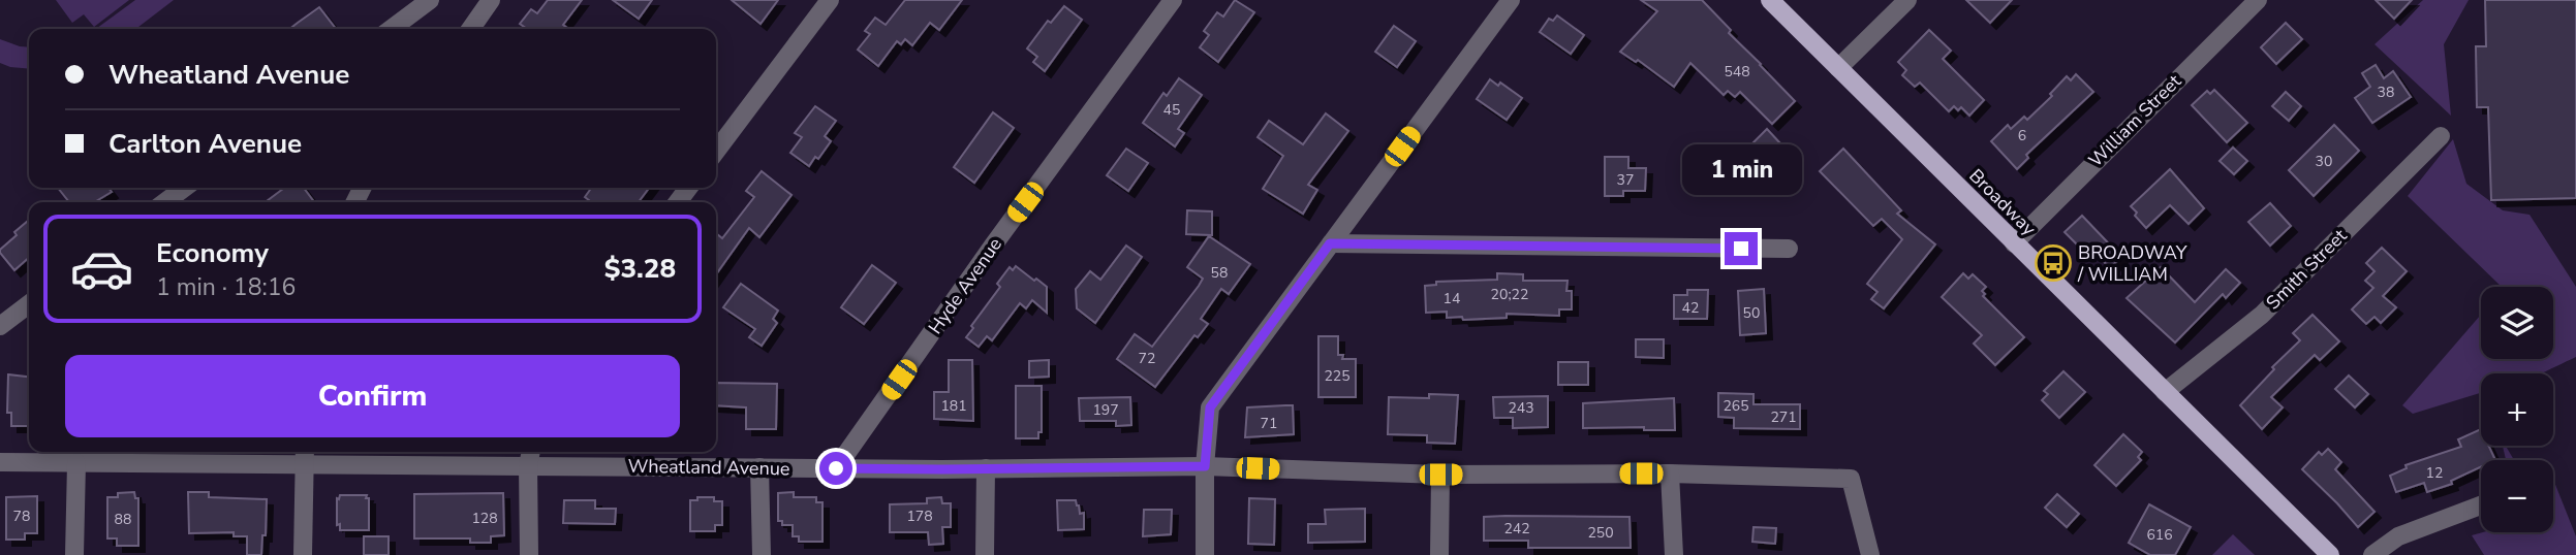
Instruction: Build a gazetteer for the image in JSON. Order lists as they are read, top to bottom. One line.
{"streets":{"main road":["Broadway"],"street":["William Street","Smith Street","Hyde Avenue","Wheatland Avenue"]},"crossings":[["William Street","Broadway"],["Broadway","Smith Street"],["Hyde Avenue","Wheatland Avenue"]],"places":{"bus stop":["BROADWAY / WILLIAM"]},"house_numbers":["548","38","45","6","30","37","58","20;22","14","42","50","72","225","181","265","243","197","271","71","12","78","178","128","88","242","250","616"],"page":{"banner":["Wheatland Avenue","Carlton Avenue"],"bubble":"1 min","list":[{"name":"Economy","note":"1 min · 18:16","value":"$3.28"}],"map_buttons":["+","−"],"buttons":"Confirm"}}
